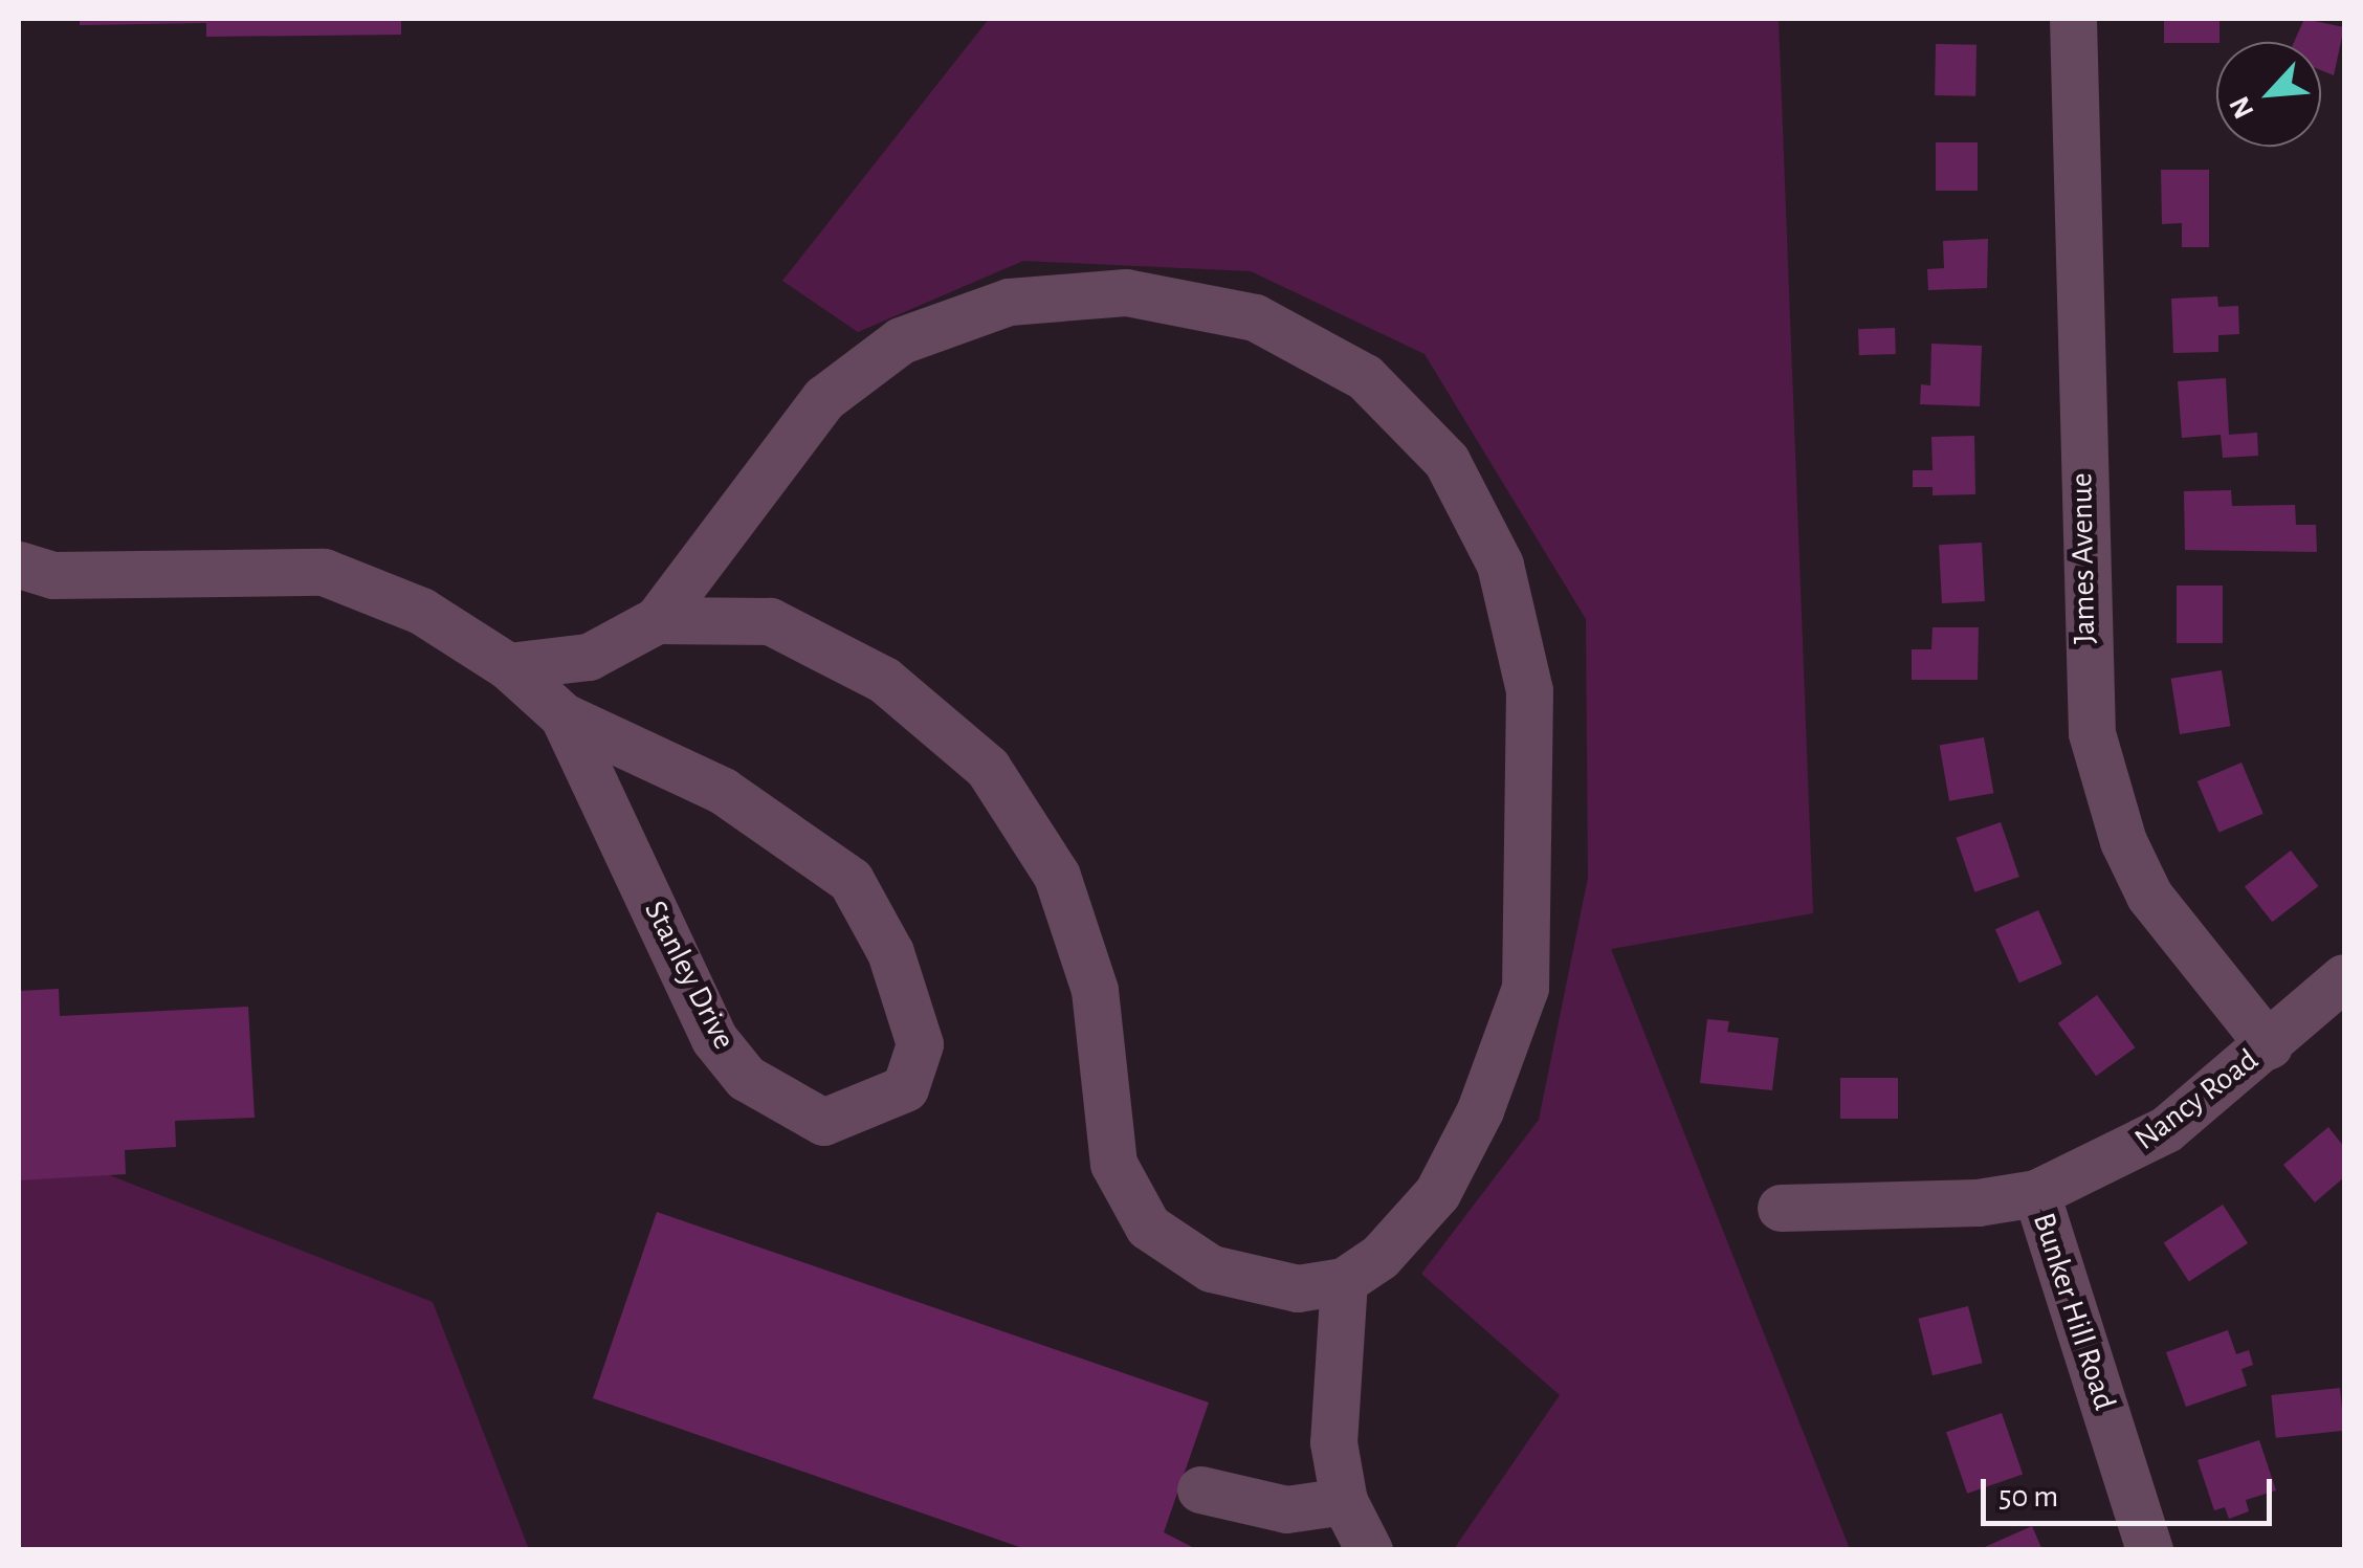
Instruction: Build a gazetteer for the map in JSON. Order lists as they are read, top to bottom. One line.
{"streets":{"street":["James Avenue","Stanley Drive","Nancy Road","Bunker Hill Road"]},"crossings":[["James Avenue","Nancy Road"],["Nancy Road","Bunker Hill Road"]],"scale_bar":"50 m","north":"bottom left"}
